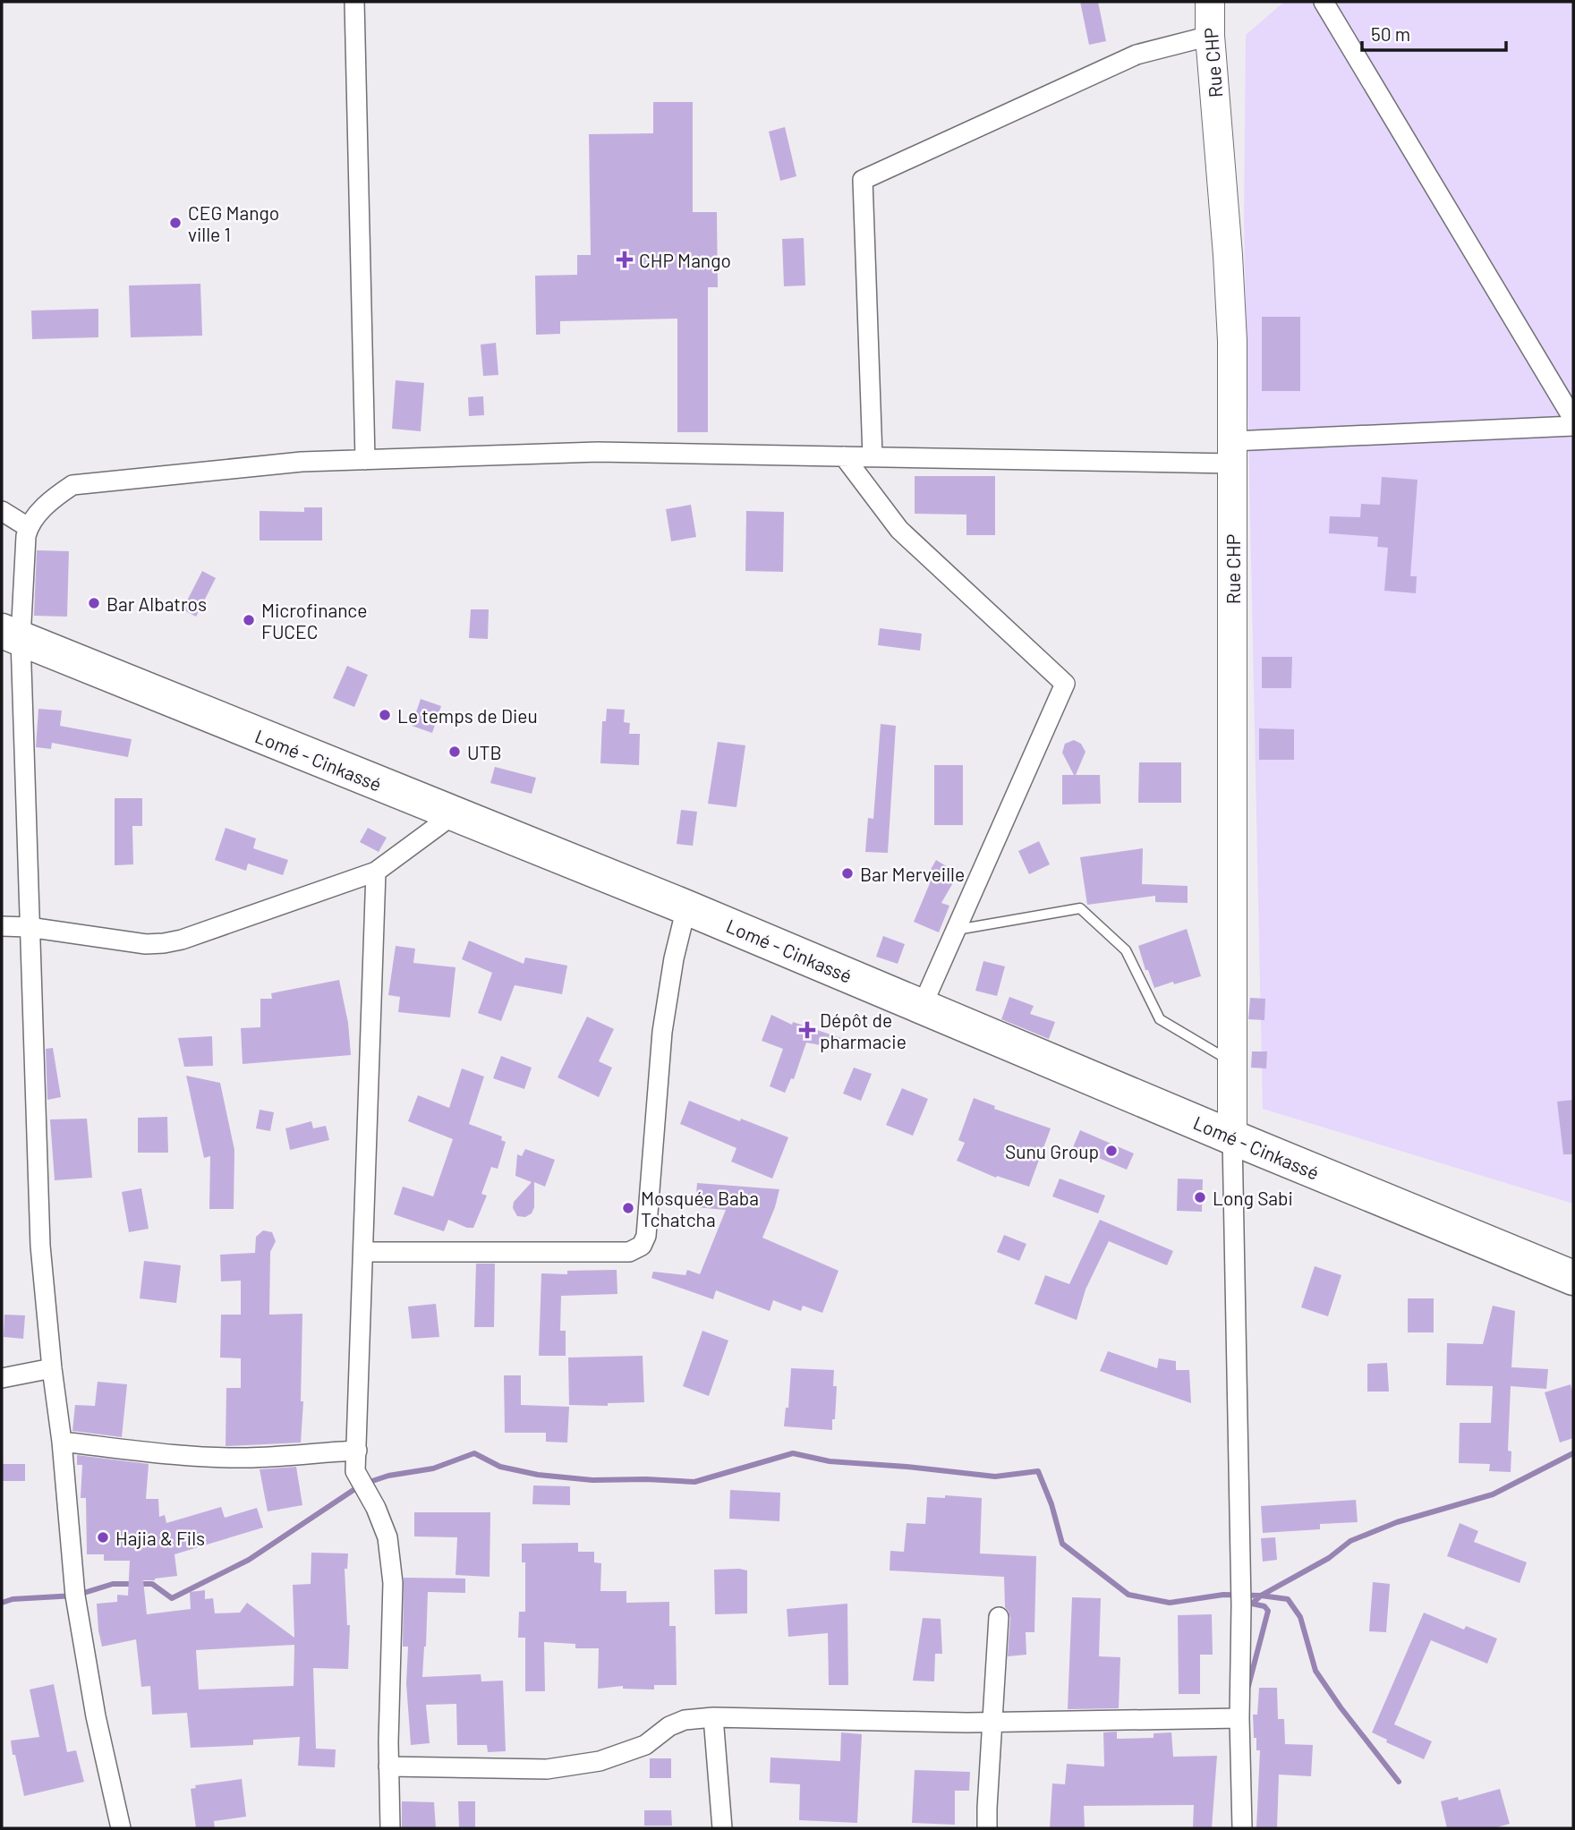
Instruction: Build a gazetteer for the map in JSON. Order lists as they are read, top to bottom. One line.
{"streets":{"highway":["Lomé - Cinkassé"],"street":["Rue CHP"]},"crossings":[["Rue CHP","Lomé - Cinkassé"]],"places":{"other":["CEG Mango ville 1","Bar Albatros","Microfinance FUCEC","Le temps de Dieu","UTB","Bar Merveille","Sunu Group","Long Sabi","Mosquée Baba Tchatcha","Hajia & Fils"],"health":["CHP Mango","Dépôt de pharmacie"]},"scale_bar":"50 m"}
